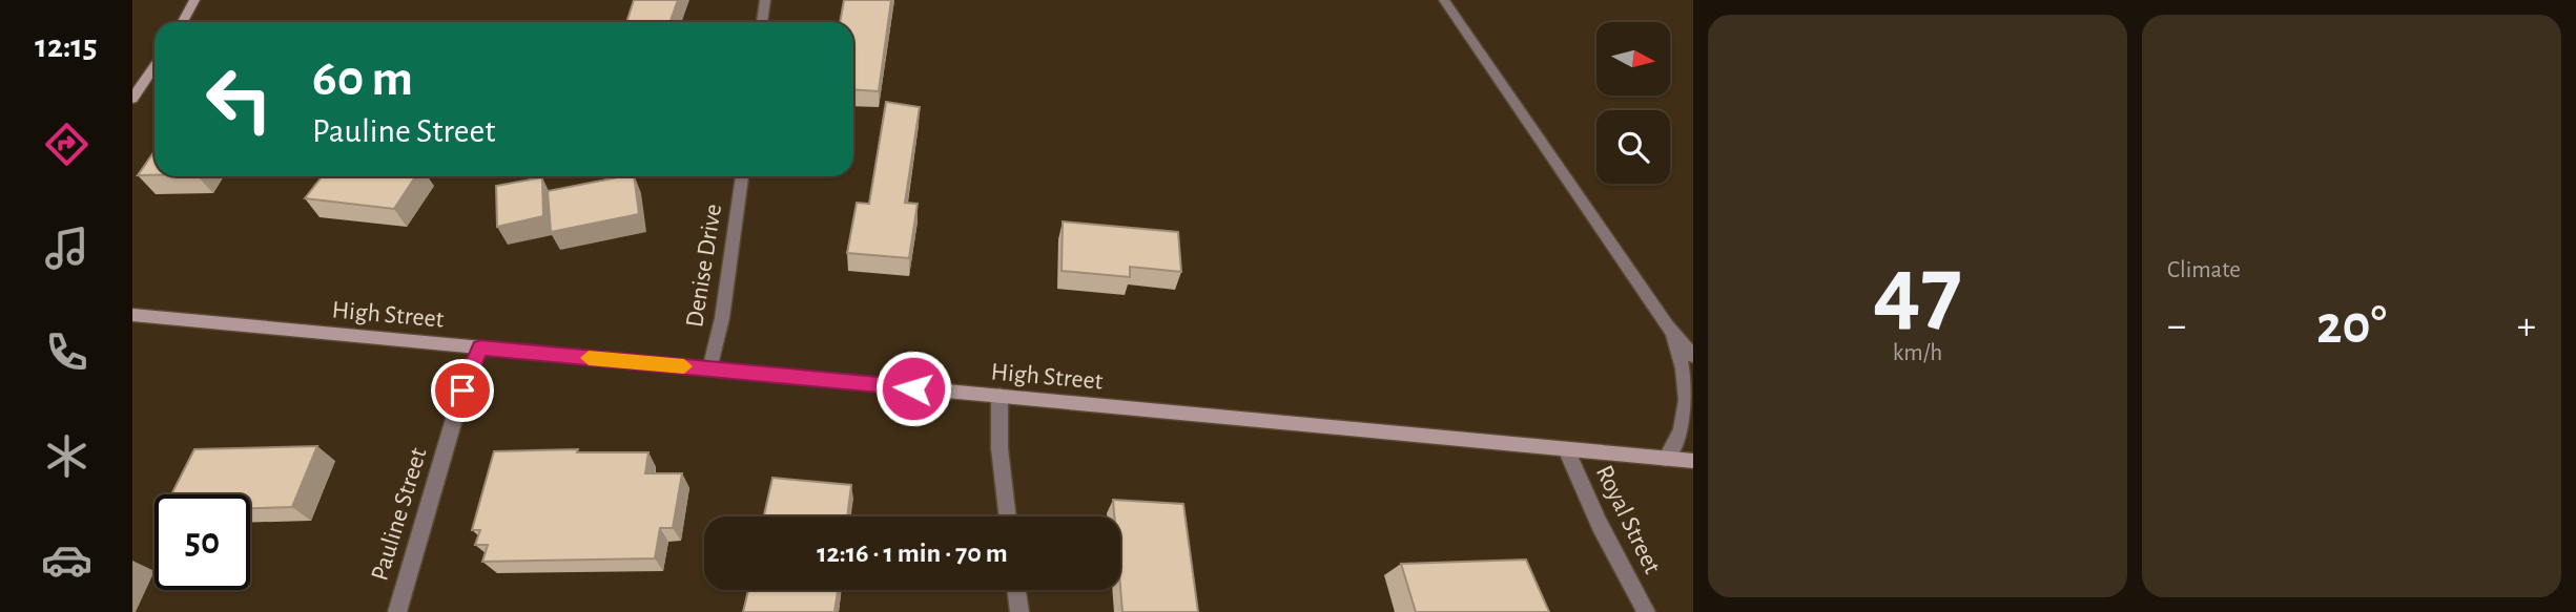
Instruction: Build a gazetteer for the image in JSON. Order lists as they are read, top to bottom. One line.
{"streets":{"main road":["High Street"],"street":["Denise Drive","Pauline Street","Royal Street"]},"crossings":[["Denise Drive","High Street"],["High Street","Pauline Street"],["High Street","Royal Street"]],"north":"right","page":{"tabs":"12:15","tile":[["47","km/h"],"Climate"],"turn":["60 m","Pauline Street"],"heat":["−","20°","+"],"limit":"50","trip":"12:16 · 1 min · 70 m"}}
